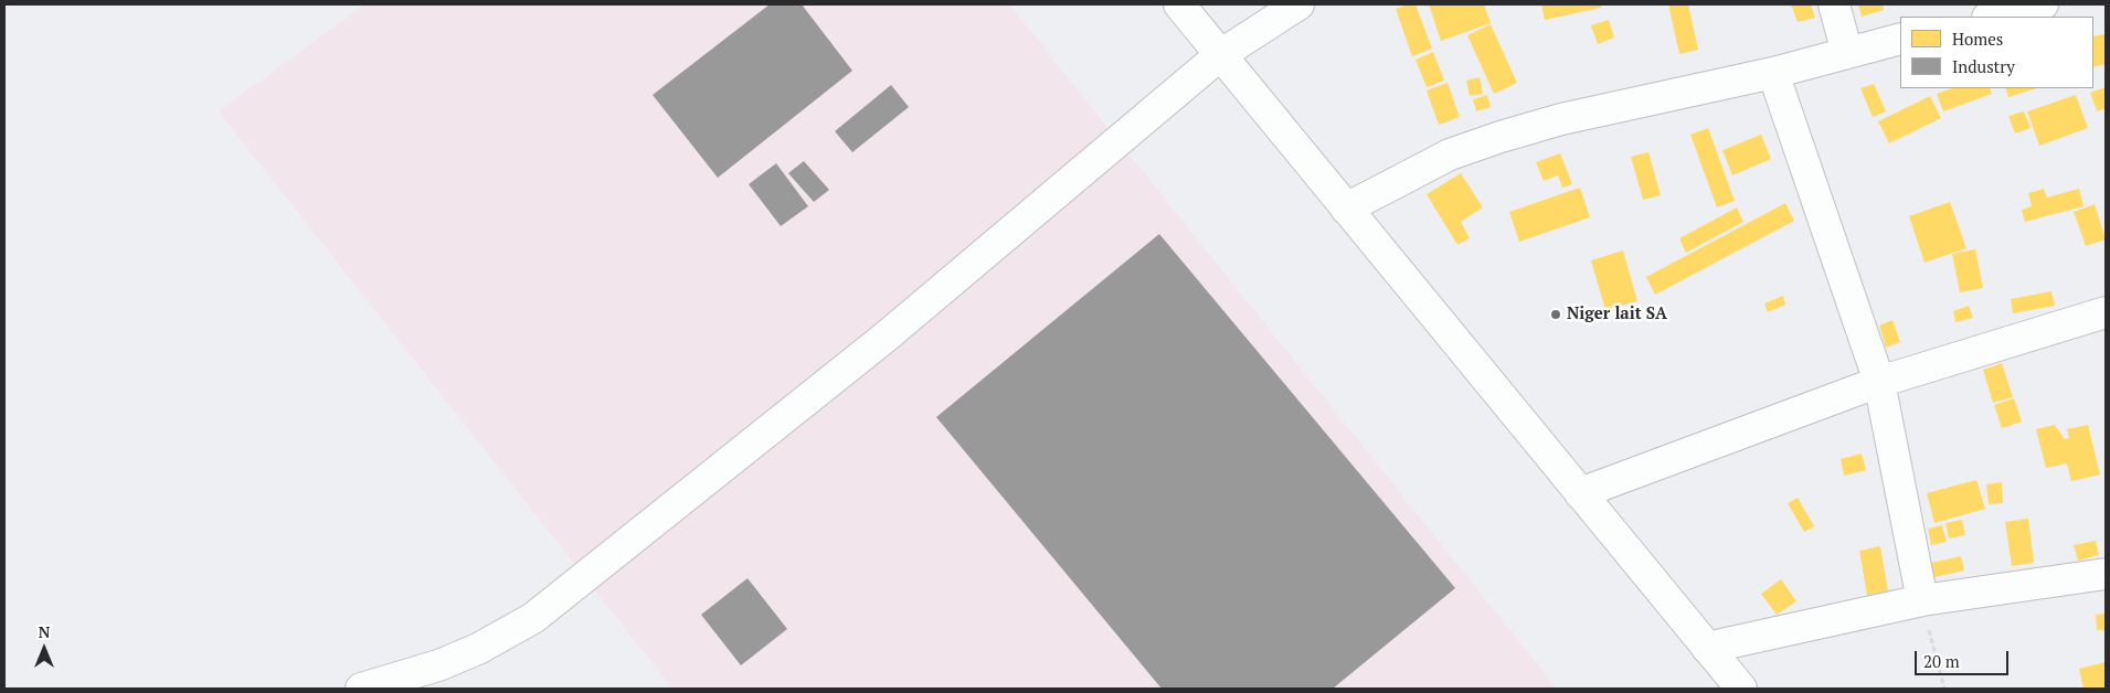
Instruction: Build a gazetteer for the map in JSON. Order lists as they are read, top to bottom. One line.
{"places":["Niger lait SA"],"legend":["Homes","Industry"],"scale_bar":"20 m","north":"top"}
